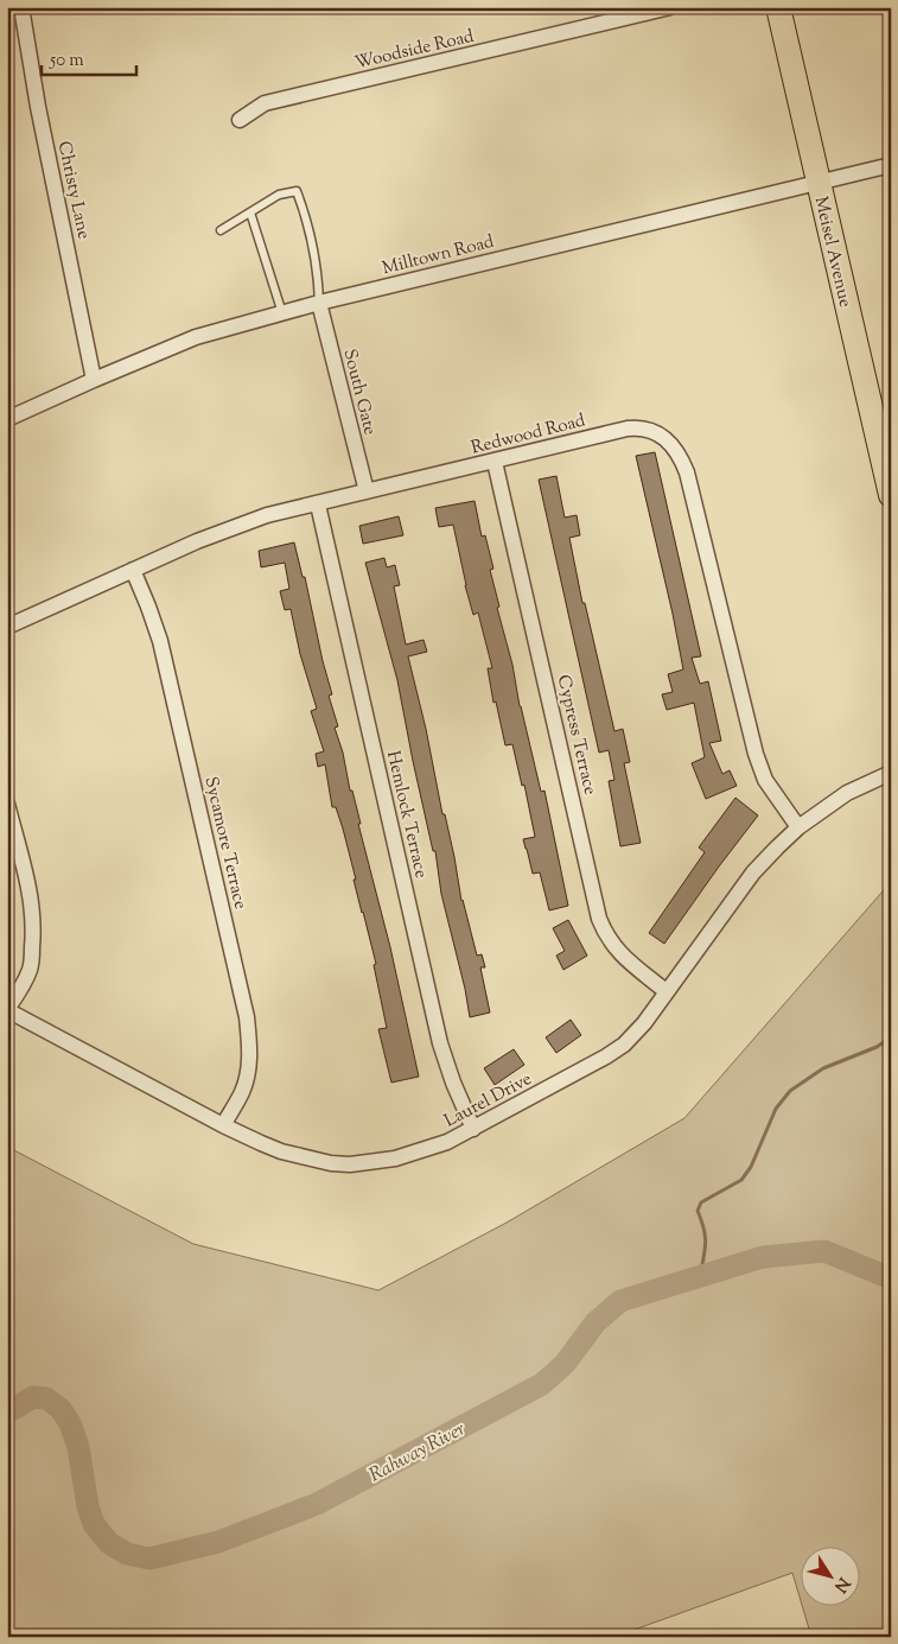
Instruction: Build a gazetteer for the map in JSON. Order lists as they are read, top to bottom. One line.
{"streets":{"main road":["Meisel Avenue"],"street":["Woodside Road","Christy Lane","Milltown Road","South Gate","Redwood Road","Cypress Terrace","Hemlock Terrace","Sycamore Terrace","Laurel Drive"]},"crossings":[["Christy Lane","Milltown Road"],["Meisel Avenue","Milltown Road"],["Milltown Road","South Gate"],["South Gate","Redwood Road"],["Redwood Road","Cypress Terrace"],["Redwood Road","Hemlock Terrace"],["Redwood Road","Sycamore Terrace"],["Redwood Road","Laurel Drive"],["Cypress Terrace","Laurel Drive"],["Hemlock Terrace","Laurel Drive"],["Sycamore Terrace","Laurel Drive"]],"water":["Rahway River"],"scale_bar":"50 m","north":"bottom right"}
